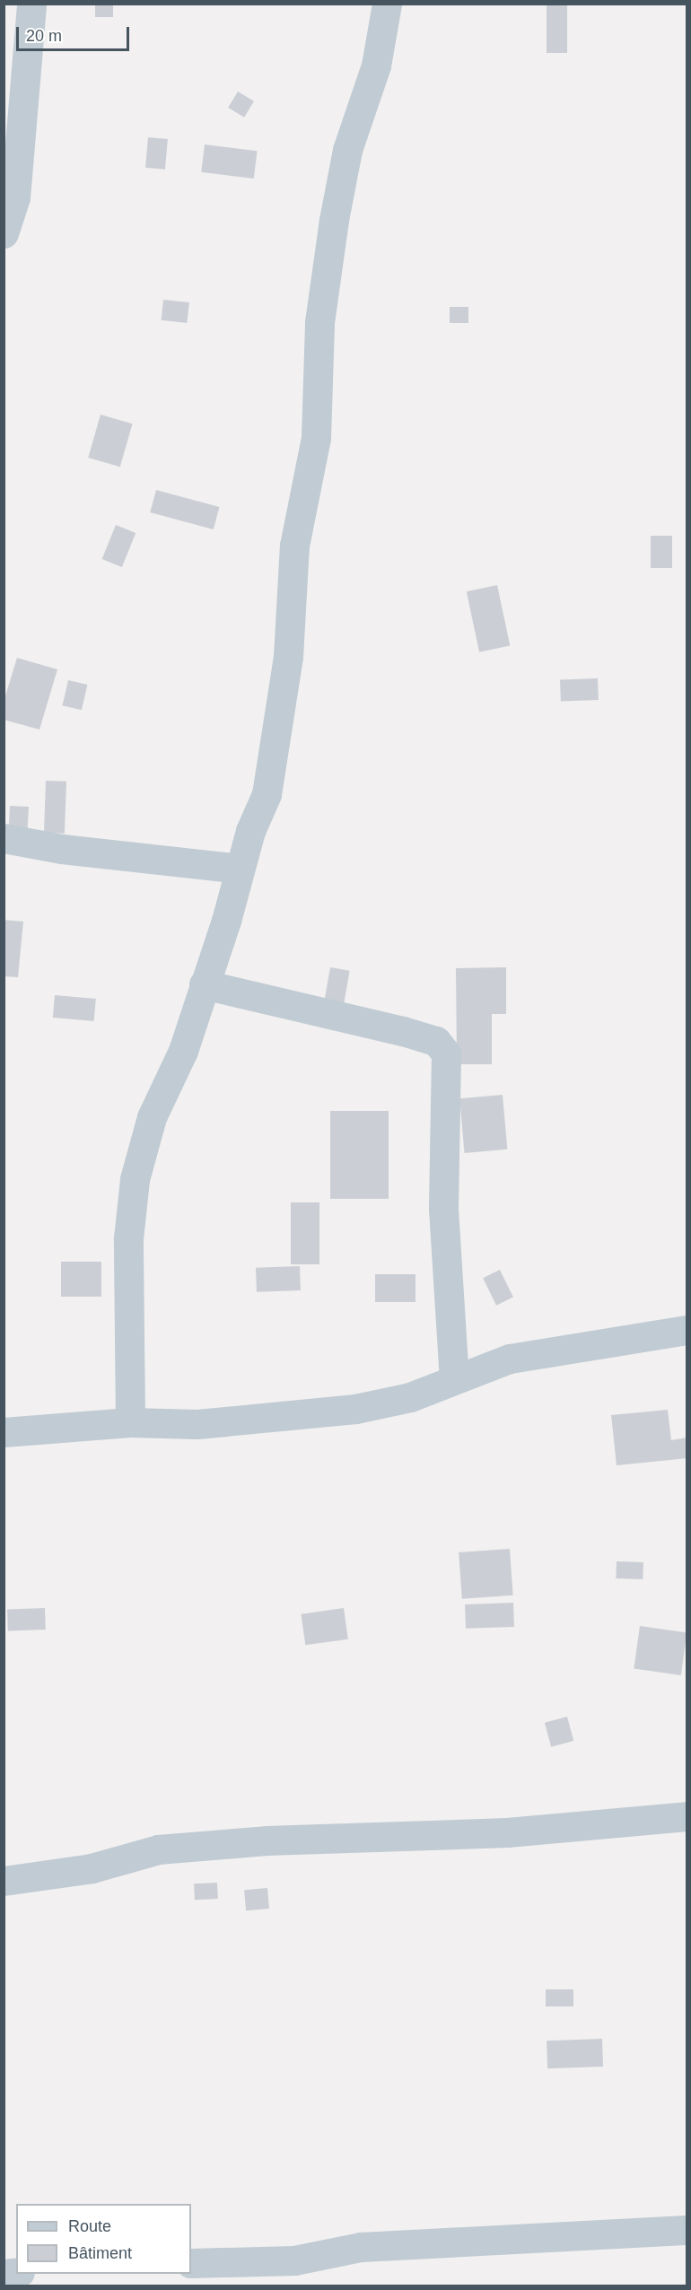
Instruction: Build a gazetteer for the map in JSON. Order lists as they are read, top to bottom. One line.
{"legend":["Route","Bâtiment"],"scale_bar":"20 m"}
